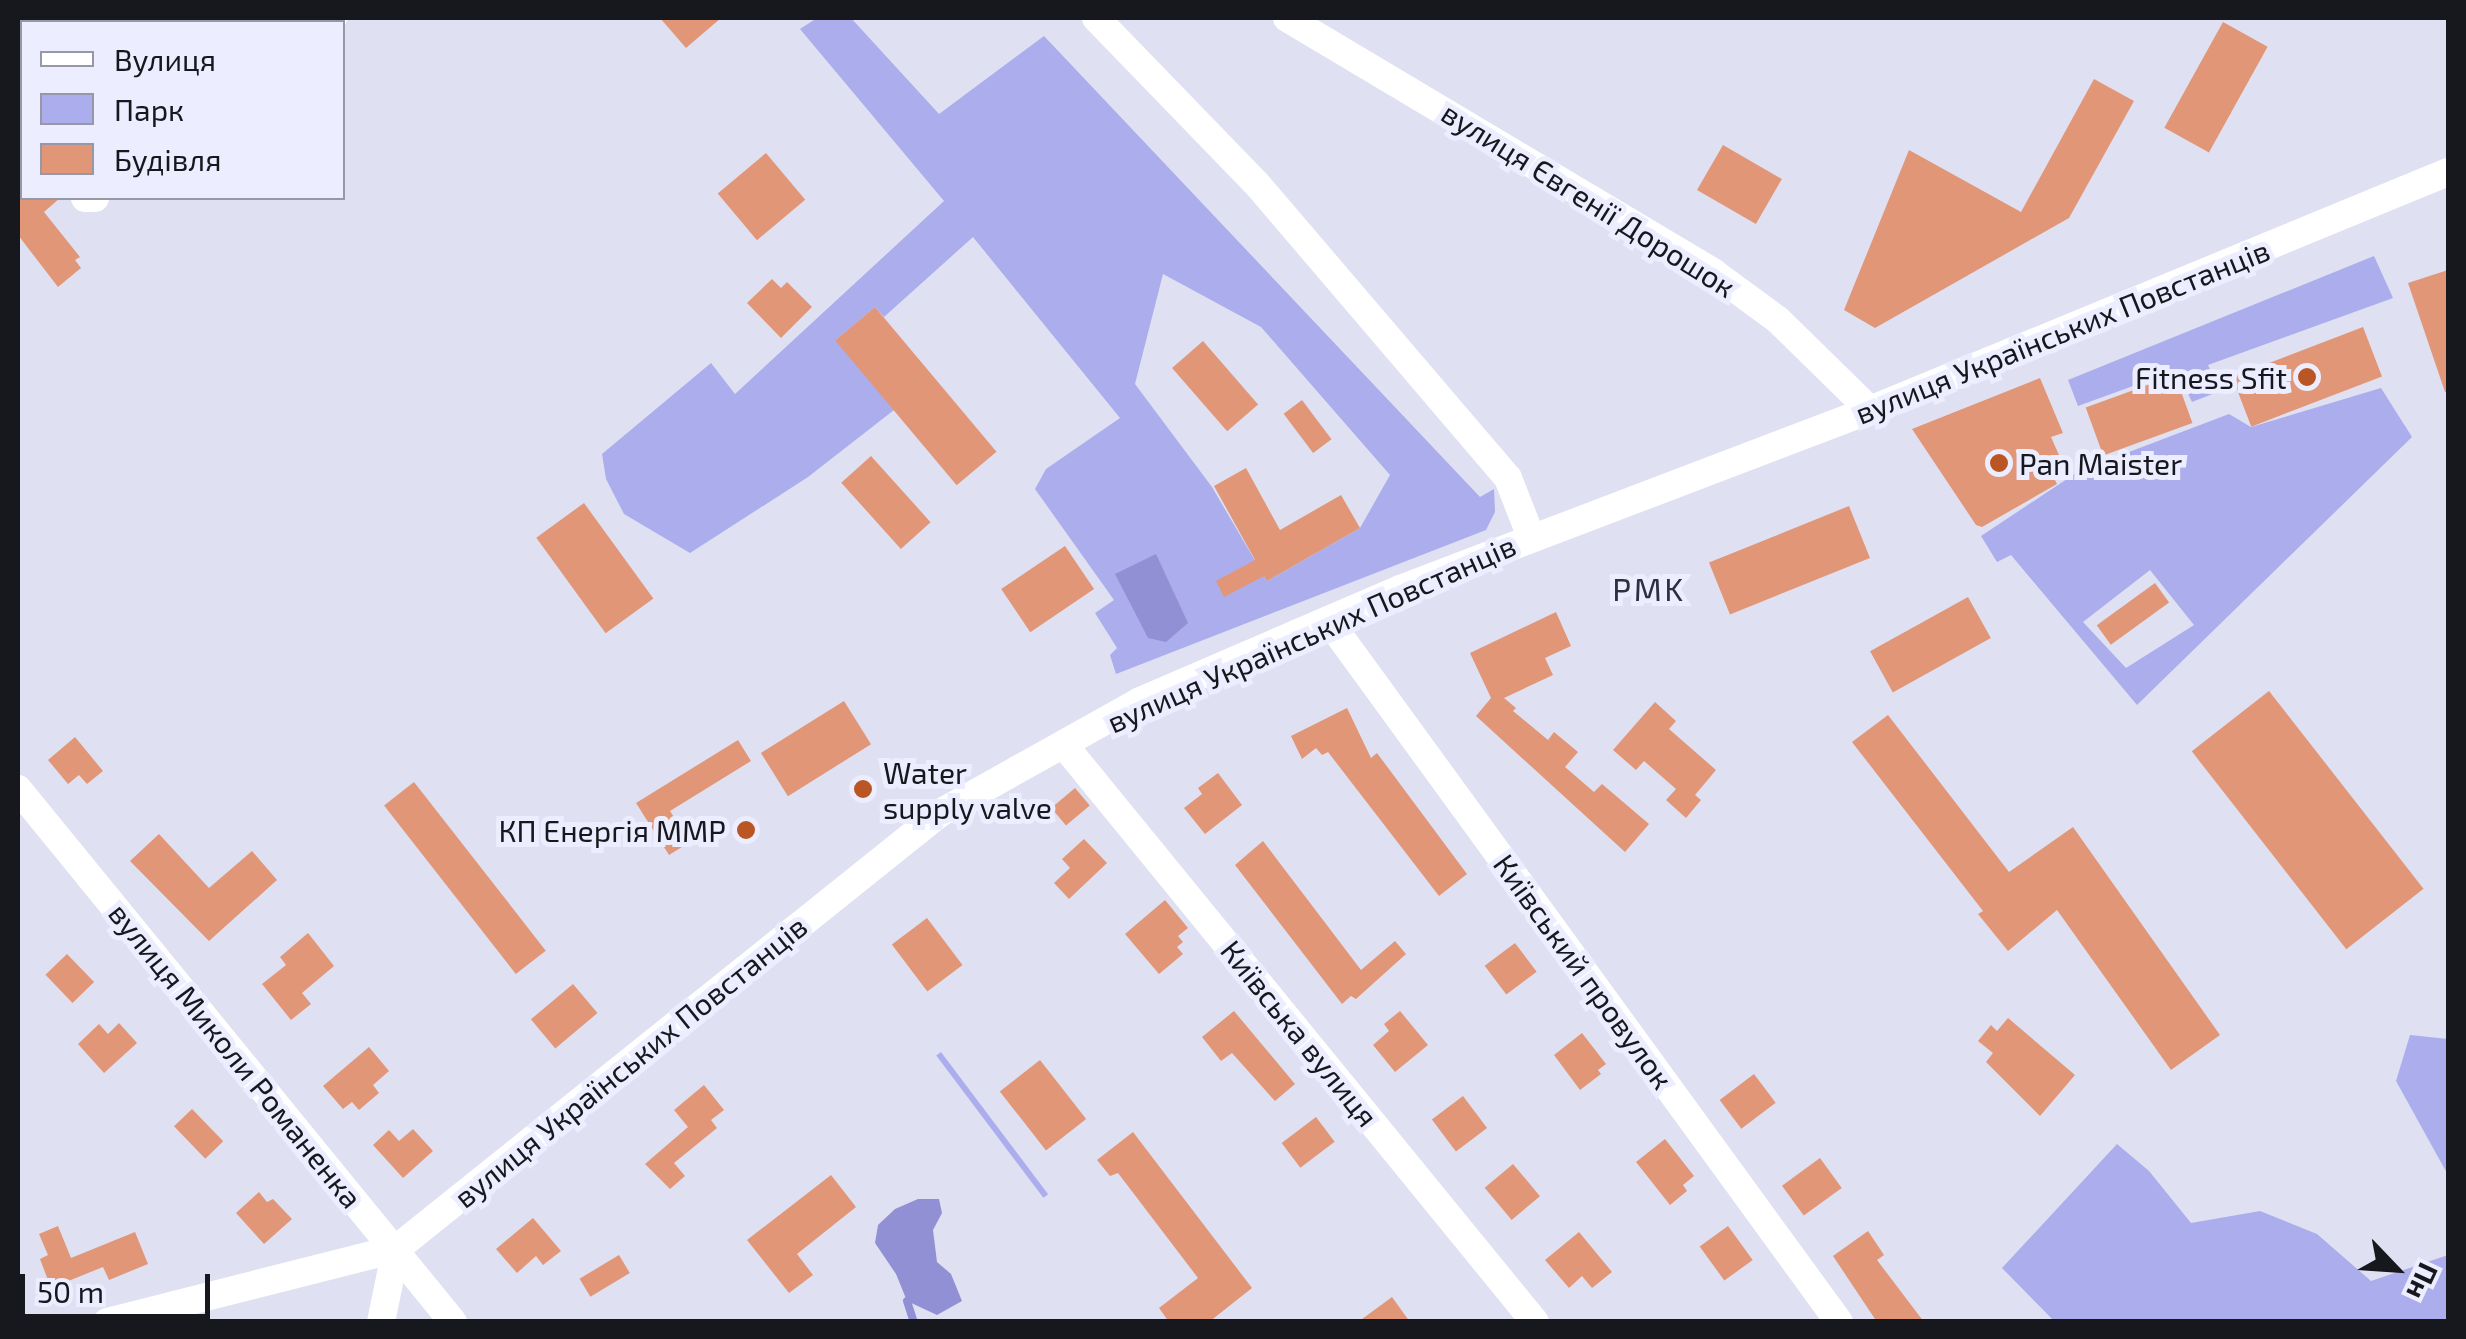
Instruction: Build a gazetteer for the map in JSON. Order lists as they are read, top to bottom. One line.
{"streets":{"street":["вулиця Євгенії Дорошок","вулиця Українських Повстанців","Київський провулок","Київська вулиця","вулиця Миколи Романенка"]},"crossings":[["вулиця Євгенії Дорошок","вулиця Українських Повстанців"],["вулиця Українських Повстанців","Київський провулок"],["вулиця Українських Повстанців","Київська вулиця"],["вулиця Українських Повстанців","вулиця Миколи Романенка"]],"districts":["PMK"],"places":["Fitness Sfit","Pan Maister","Water supply valve","КП Енергія ММР"],"legend":["Вулиця","Парк","Будівля"],"scale_bar":"50 m","north":"bottom right"}
